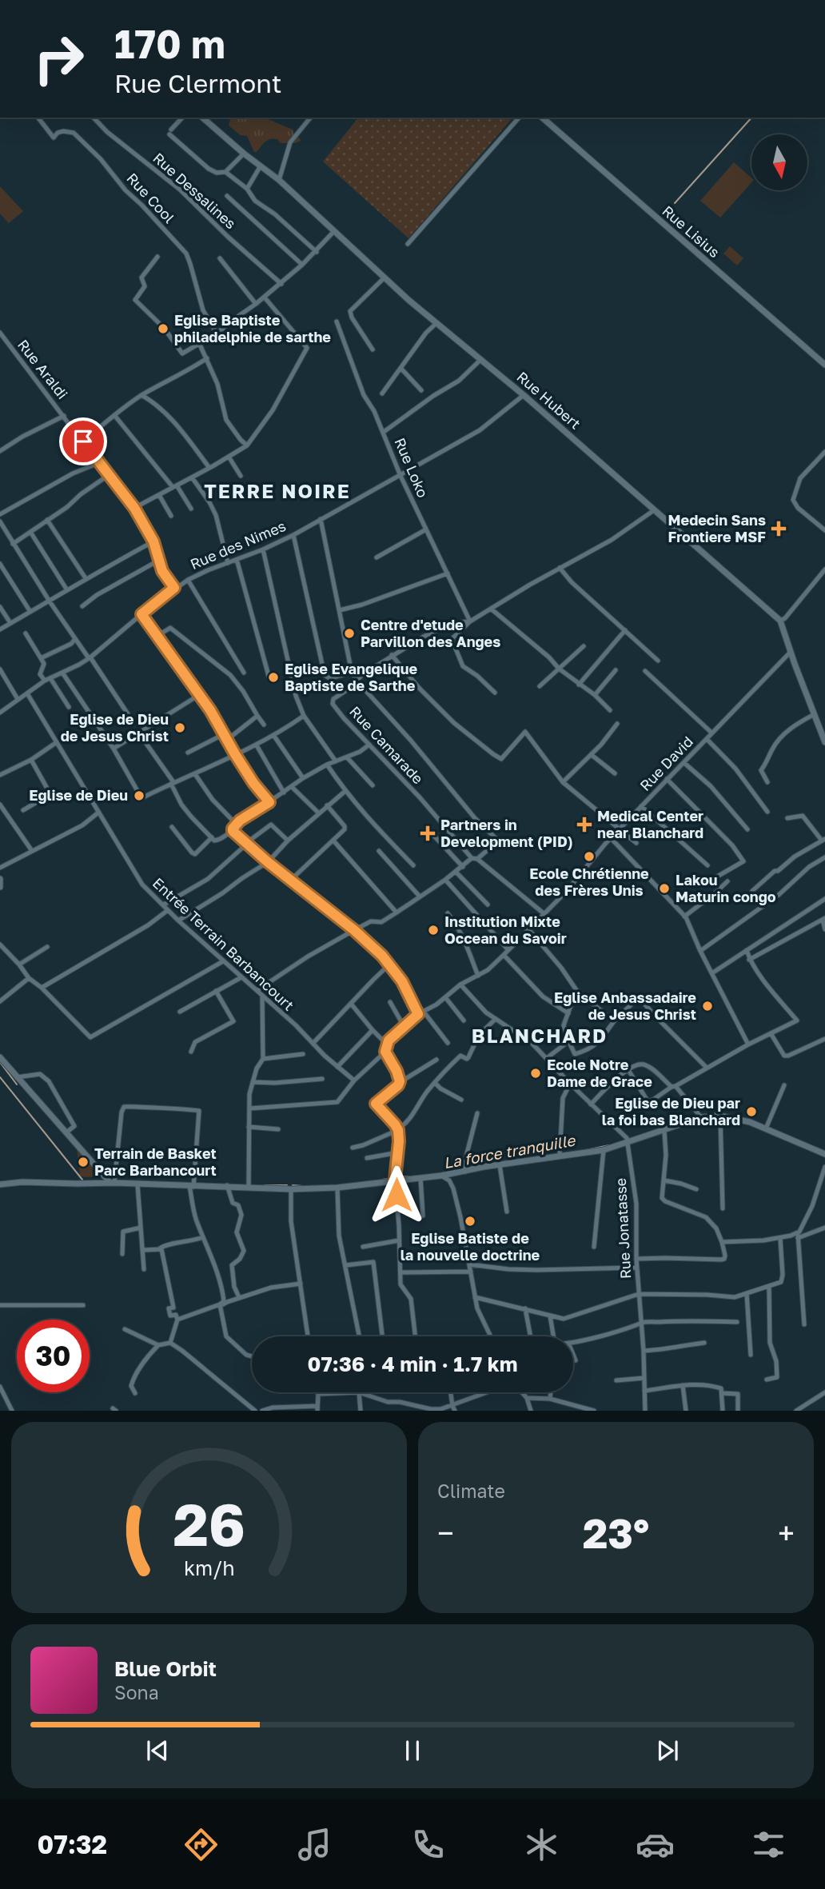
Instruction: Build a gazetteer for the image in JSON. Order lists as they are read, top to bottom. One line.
{"streets":{"street":["Rue Dessalines","Rue Cool","Rue Lisius","Rue Araldi","Rue Hubert","Rue Loko","Rue des Nimes","Rue Camarade","Rue David","Entrée Terrain Barbancourt","Rue Jonatasse"]},"crossings":[["Rue Araldi","Rue des Nimes"],["Rue Hubert","Rue des Nimes"],["Rue Loko","Rue des Nimes"],["Rue Loko","Rue Camarade"],["Rue des Nimes","Entrée Terrain Barbancourt"],["Rue Camarade","Rue David"]],"districts":["TERRE NOIRE","BLANCHARD"],"water":["La force tranquille"],"places":{"other":["Eglise Baptiste philadelphie de sarthe","Centre d'etude Parvillon des Anges","Eglise Evangelique Baptiste de Sarthe","Eglise de Dieu de Jesus Christ","Eglise de Dieu","Ecole Chrétienne des Frères Unis","Lakou Maturin congo","Institution Mixte Occean du Savoir","Eglise Anbassadaire de Jesus Christ","Ecole Notre Dame de Grace","Eglise de Dieu par la foi bas Blanchard","Terrain de Basket Parc Barbancourt","Eglise Batiste de la nouvelle doctrine"],"health":["Medecin Sans Frontiere MSF","Medical Center near Blanchard","Partners in Development (PID)"]},"north":"bottom","page":{"turn":["170 m","Rue Clermont"],"limit":"30","trip":"07:36 · 4 min · 1.7 km","tile":"Climate","heat":["−","23°","+"],"song":["Blue Orbit","Sona"],"tabs":"07:32","gauge":["26","km/h"]}}
